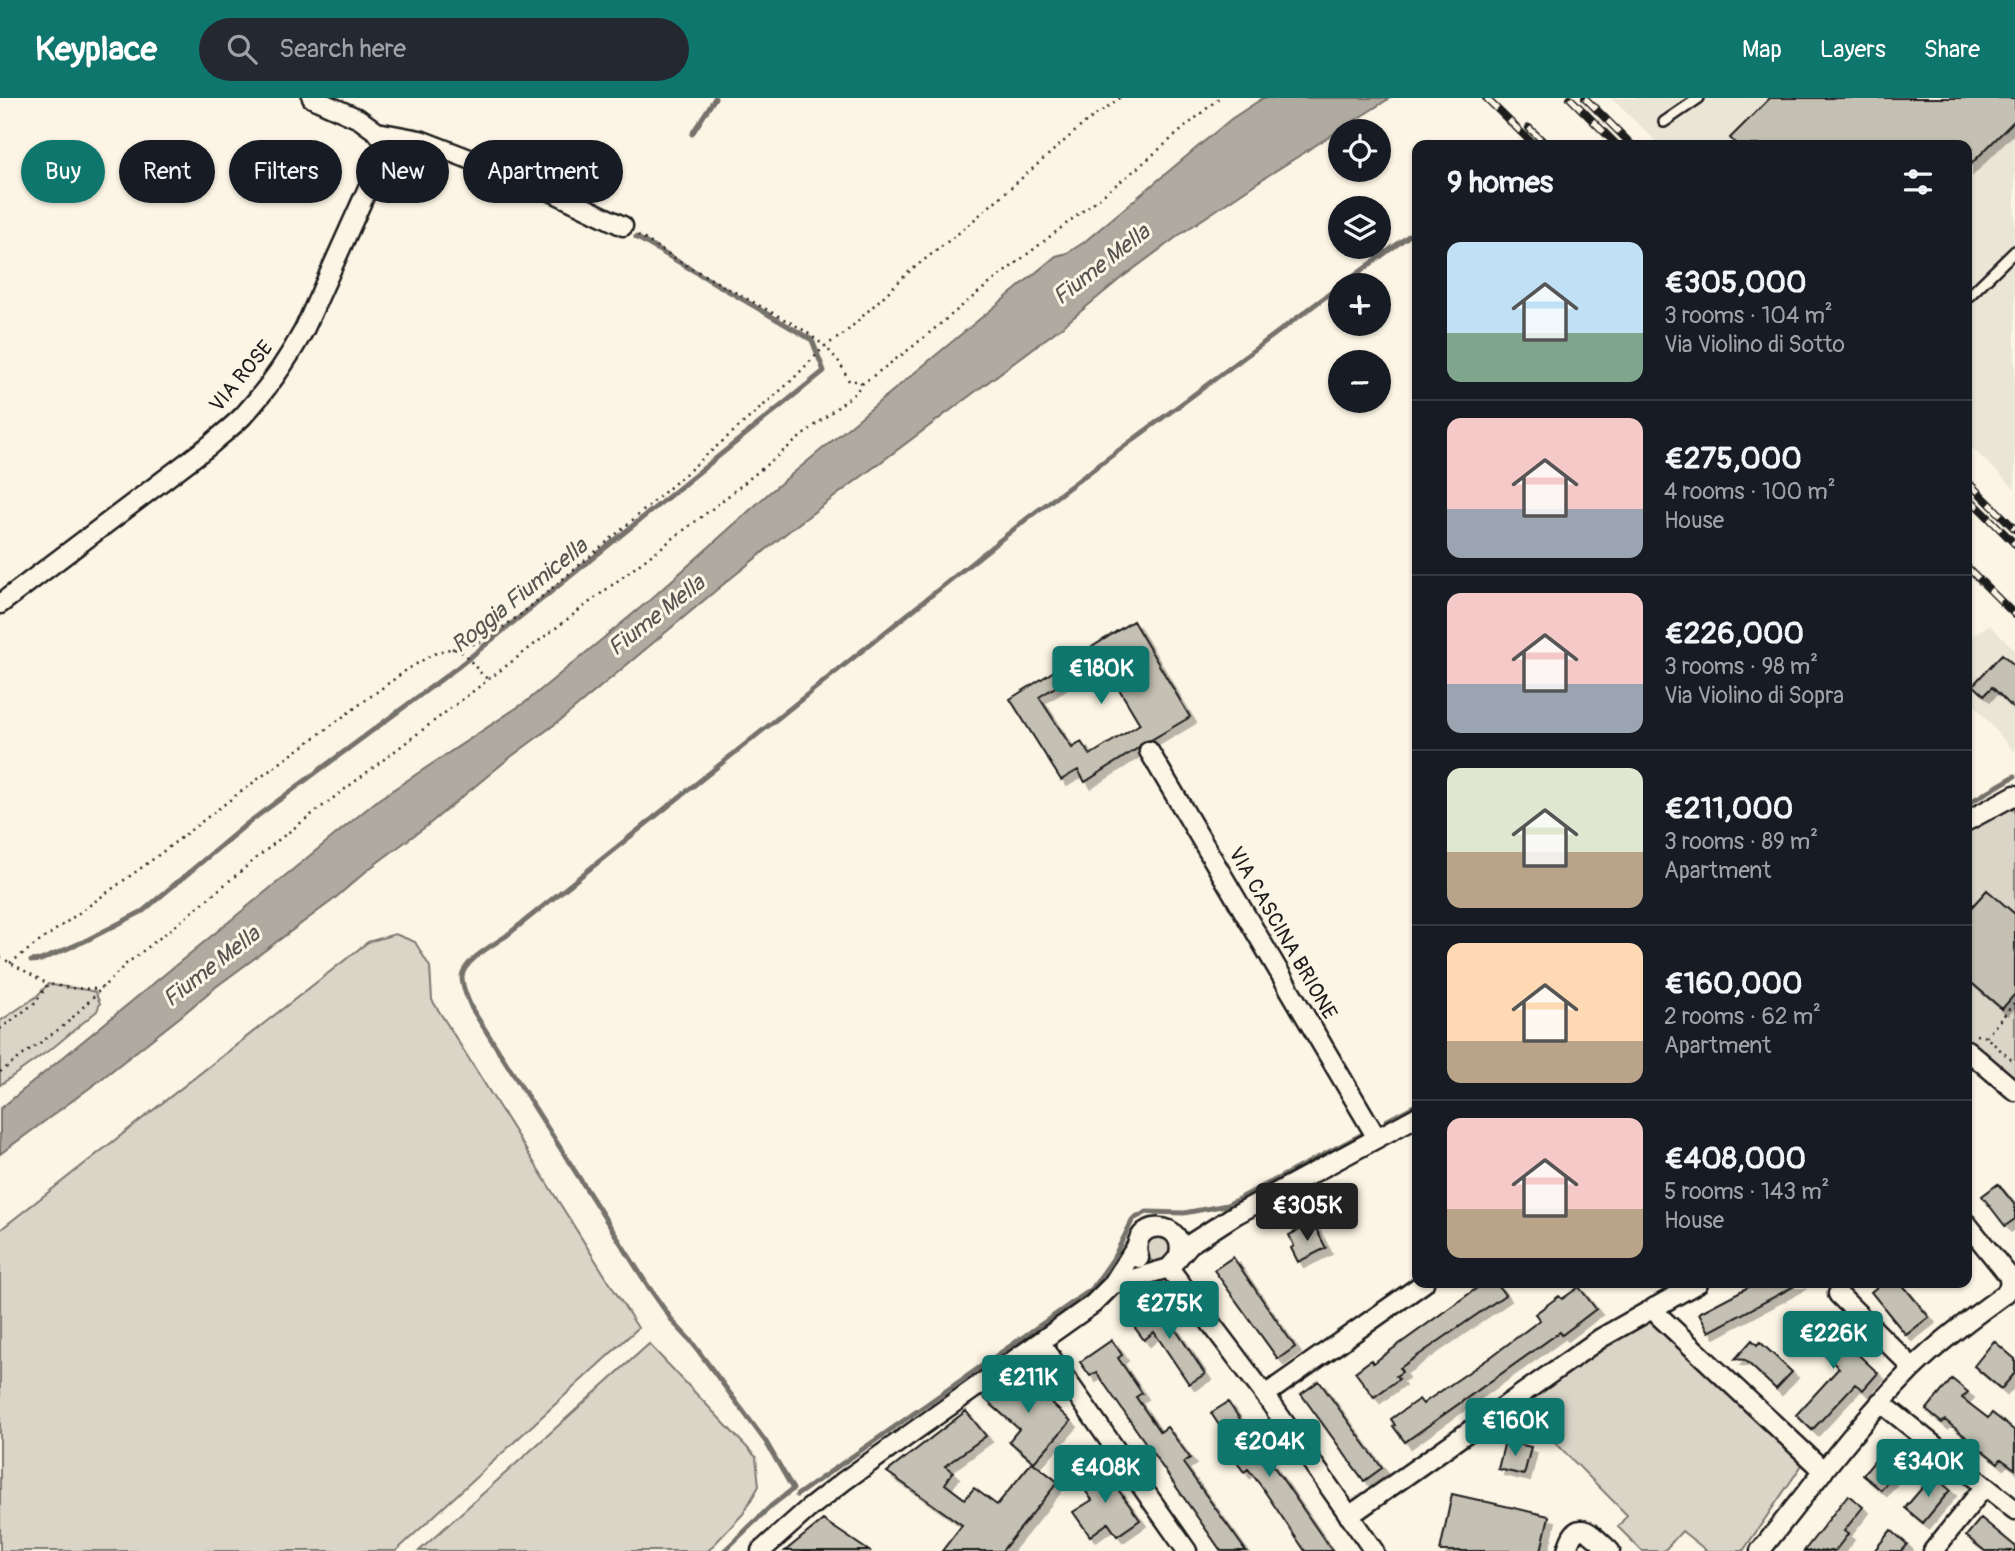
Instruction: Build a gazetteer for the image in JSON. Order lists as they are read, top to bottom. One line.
{"streets":{"street":["VIA ROSE","VIA CASCINA BRIONE"]},"water":["Fiume Mella","Roggia Fiumicella"],"page":{"header":"Keyplace","search":"Search here","nav":["Map","Layers","Share"],"map_buttons":["+","−"],"chip":["Buy","Rent","Filters","New","Apartment"],"heading":"9 homes","list":[{"name":"€305,000","note":"3 rooms · 104 m² · Via Violino di Sotto"},{"name":"€275,000","note":"4 rooms · 100 m² · House"},{"name":"€226,000","note":"3 rooms · 98 m² · Via Violino di Sopra"},{"name":"€211,000","note":"3 rooms · 89 m² · Apartment"},{"name":"€160,000","note":"2 rooms · 62 m² · Apartment"},{"name":"€408,000","note":"5 rooms · 143 m² · House"}],"price":["€180K","€305K","€275K","€226K","€211K","€160K","€204K","€340K","€408K"]}}
